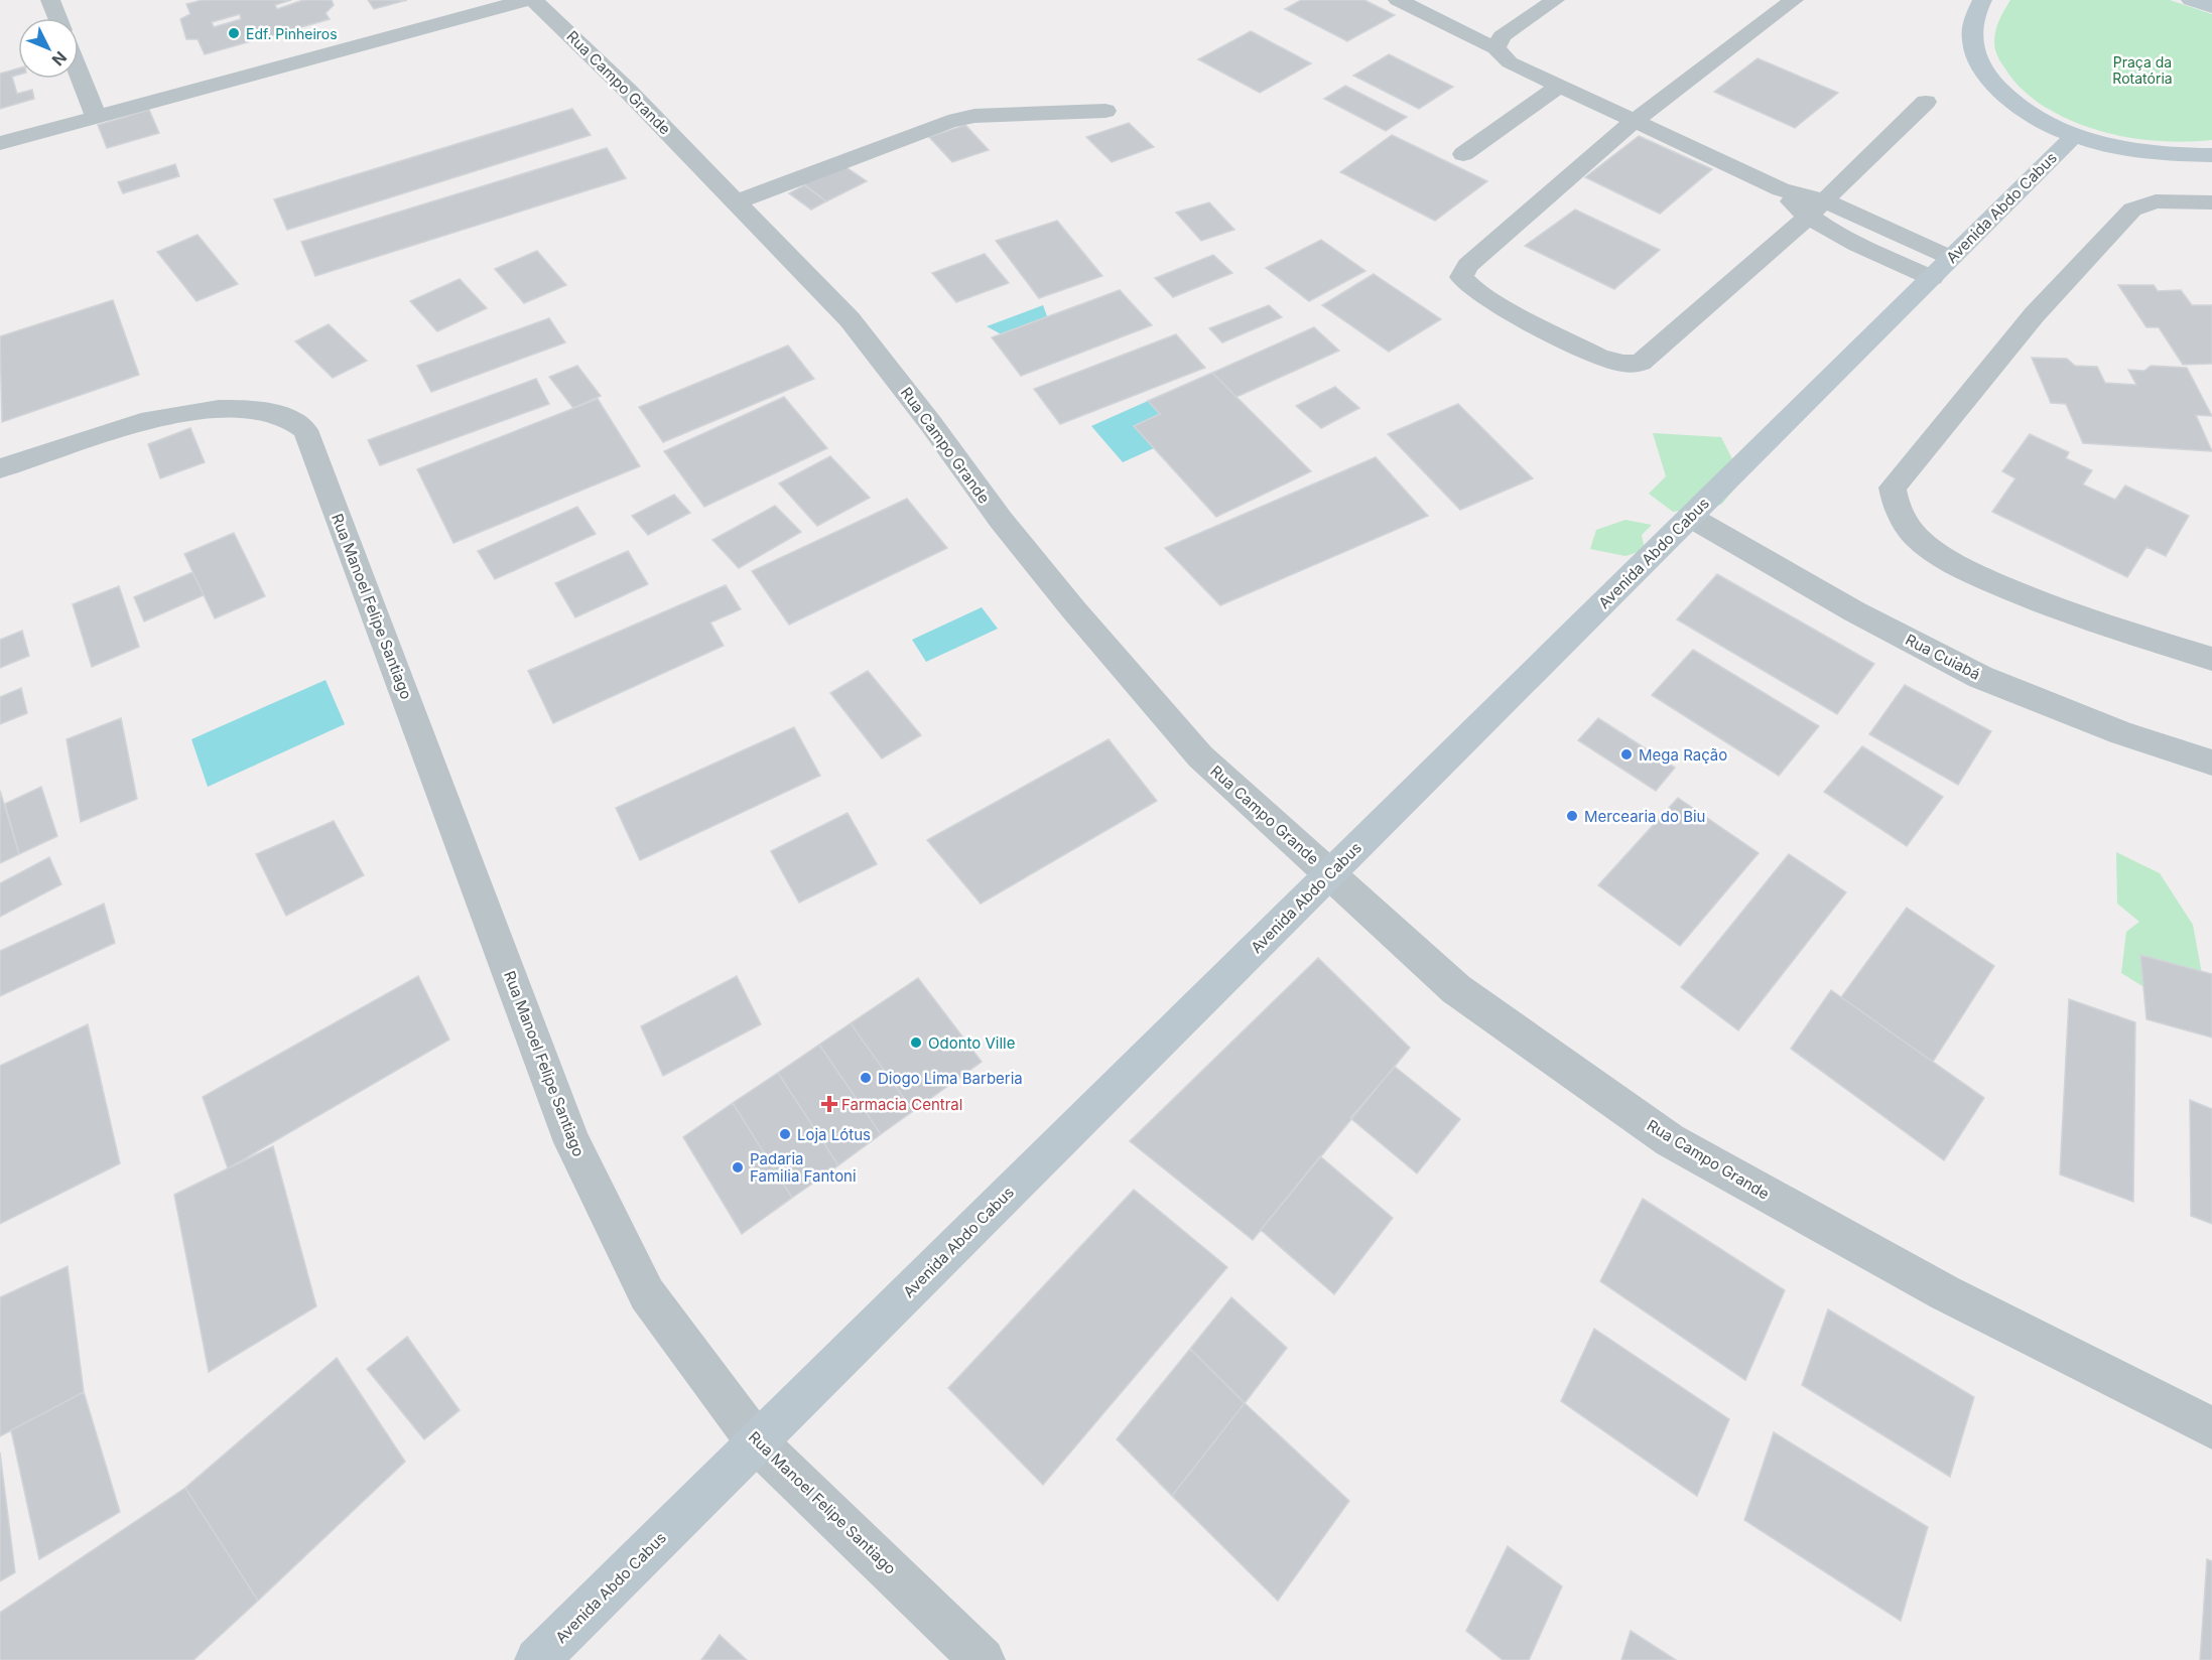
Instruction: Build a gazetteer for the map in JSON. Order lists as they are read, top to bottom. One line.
{"streets":{"main road":["Avenida Abdo Cabus"],"street":["Rua Campo Grande","Rua Manoel Felipe Santiago","Rua Cuiabá"]},"crossings":[["Rua Campo Grande","Avenida Abdo Cabus"],["Avenida Abdo Cabus","Rua Manoel Felipe Santiago"],["Avenida Abdo Cabus","Rua Cuiabá"]],"parks":["Praça da Rotatória"],"places":{"other":["Edf. Pinheiros","Mega Ração","Mercearia do Biu","Odonto Ville","Diogo Lima Barberia","Loja Lótus","Padaria Familia Fantoni"],"health":["Farmacia Central"]},"north":"bottom right"}
